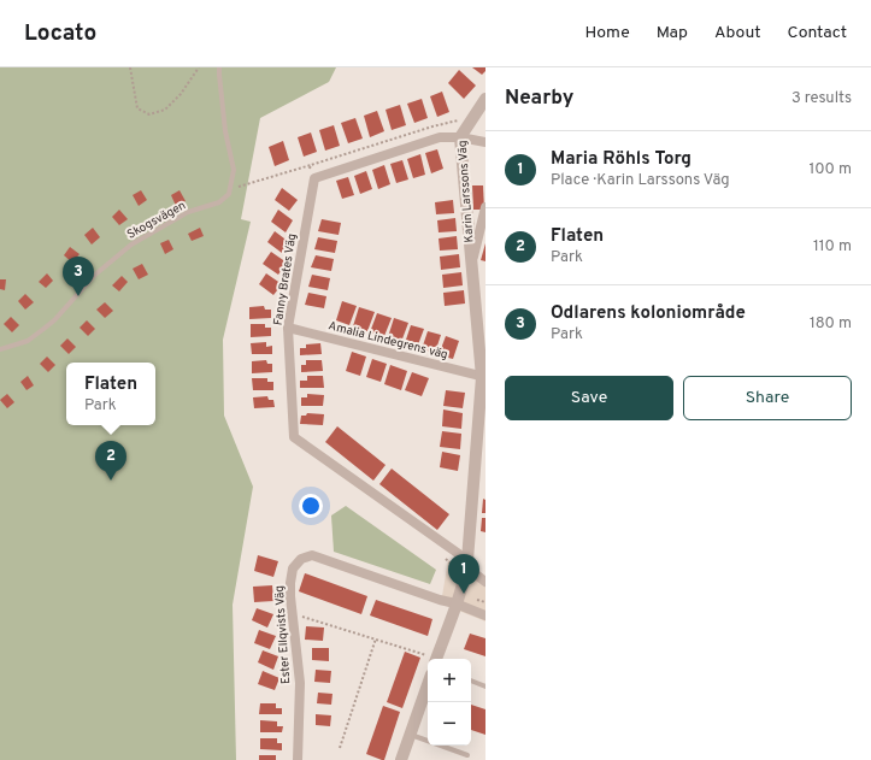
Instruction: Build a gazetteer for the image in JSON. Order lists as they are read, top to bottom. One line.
{"streets":{"street":["Karin Larssons Väg","Fanny Brates Väg","Amalia Lindegrens väg","Ester Ellqvists Väg"],"lane":["Skogsvägen"]},"crossings":[["Karin Larssons Väg","Fanny Brates Väg"],["Karin Larssons Väg","Amalia Lindegrens väg"],["Karin Larssons Väg","Ester Ellqvists Väg"],["Fanny Brates Väg","Amalia Lindegrens väg"]],"page":{"header":"Locato","nav":["Home","Map","About","Contact"],"heading":["Nearby","3 results"],"list":[{"mark":"1","name":"Maria Röhls Torg","note":"Place · Karin Larssons Väg","value":"100 m"},{"mark":"2","name":"Flaten","note":"Park","value":"110 m"},{"mark":"3","name":"Odlarens koloniområde","note":"Park","value":"180 m"}],"pins":["3","2","1"],"buttons":["Save","Share"],"popup":["Flaten","Park"],"map_buttons":["+","−"]}}
